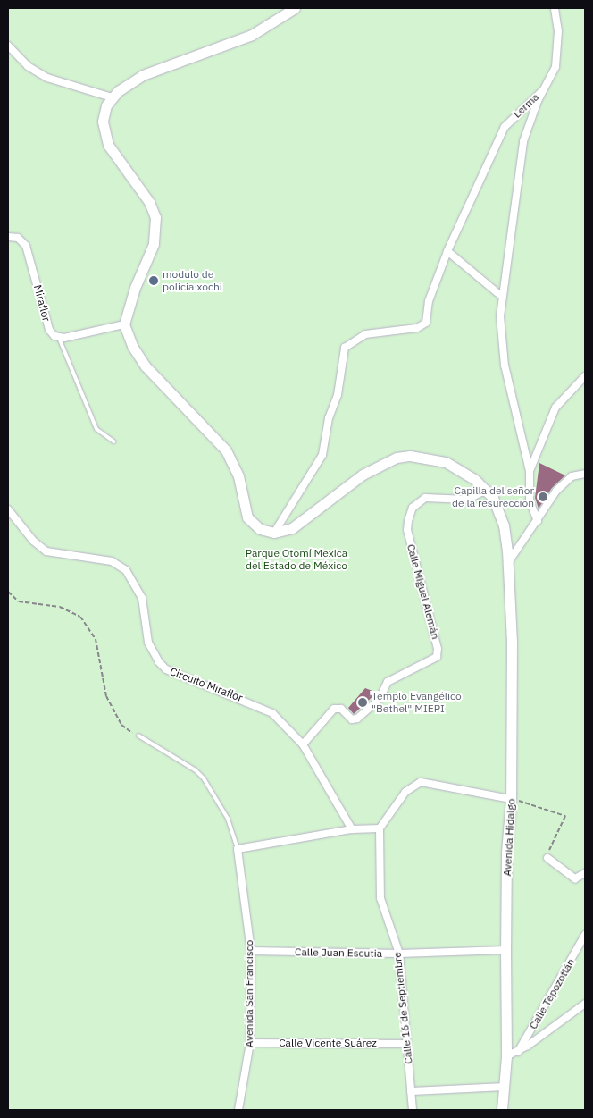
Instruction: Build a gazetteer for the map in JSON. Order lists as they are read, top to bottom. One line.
{"streets":{"main road":["Avenida Hidalgo"],"street":["Lerma","Miraflor","Calle Miguel Alemán","Circuito Miraflor","Calle Juan Escutia","Avenida San Francisco","Calle Tepozotlán","Calle 16 de Septiembre","Calle Vicente Suárez"]},"crossings":[["Calle Miguel Alemán","Circuito Miraflor"],["Calle Miguel Alemán","Avenida Hidalgo"],["Avenida Hidalgo","Calle Juan Escutia"],["Calle Juan Escutia","Avenida San Francisco"],["Calle Juan Escutia","Calle 16 de Septiembre"],["Avenida San Francisco","Calle Vicente Suárez"],["Calle 16 de Septiembre","Calle Vicente Suárez"]],"parks":["Parque Otomí Mexica del Estado de México"],"places":["modulo de policia xochi","Capilla del señor de la resureccion","Templo Evangélico \"Bethel\" MIEPI"]}
